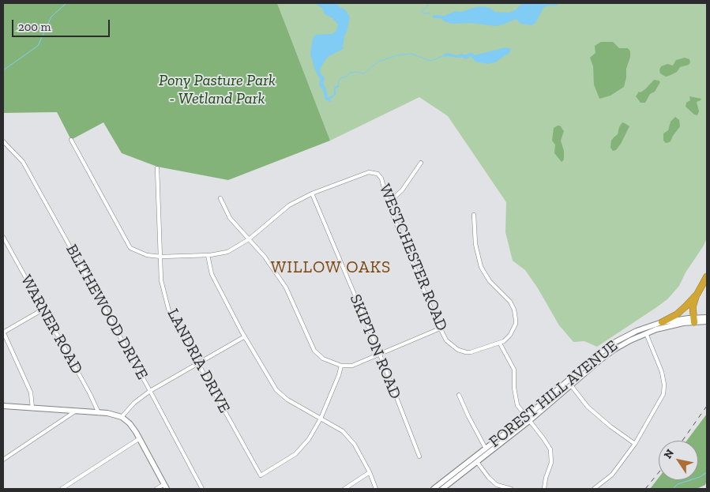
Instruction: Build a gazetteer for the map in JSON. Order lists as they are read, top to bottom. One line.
{"streets":{"main road":["FOREST HILL AVENUE"],"street":["WESTCHESTER ROAD","BLITHEWOOD DRIVE","WARNER ROAD","SKIPTON ROAD","LANDRIA DRIVE"]},"crossings":[["WESTCHESTER ROAD","SKIPTON ROAD"]],"districts":["WILLOW OAKS"],"parks":["Pony Pasture Park - Wetland Park"],"scale_bar":"200 m","north":"top left"}
